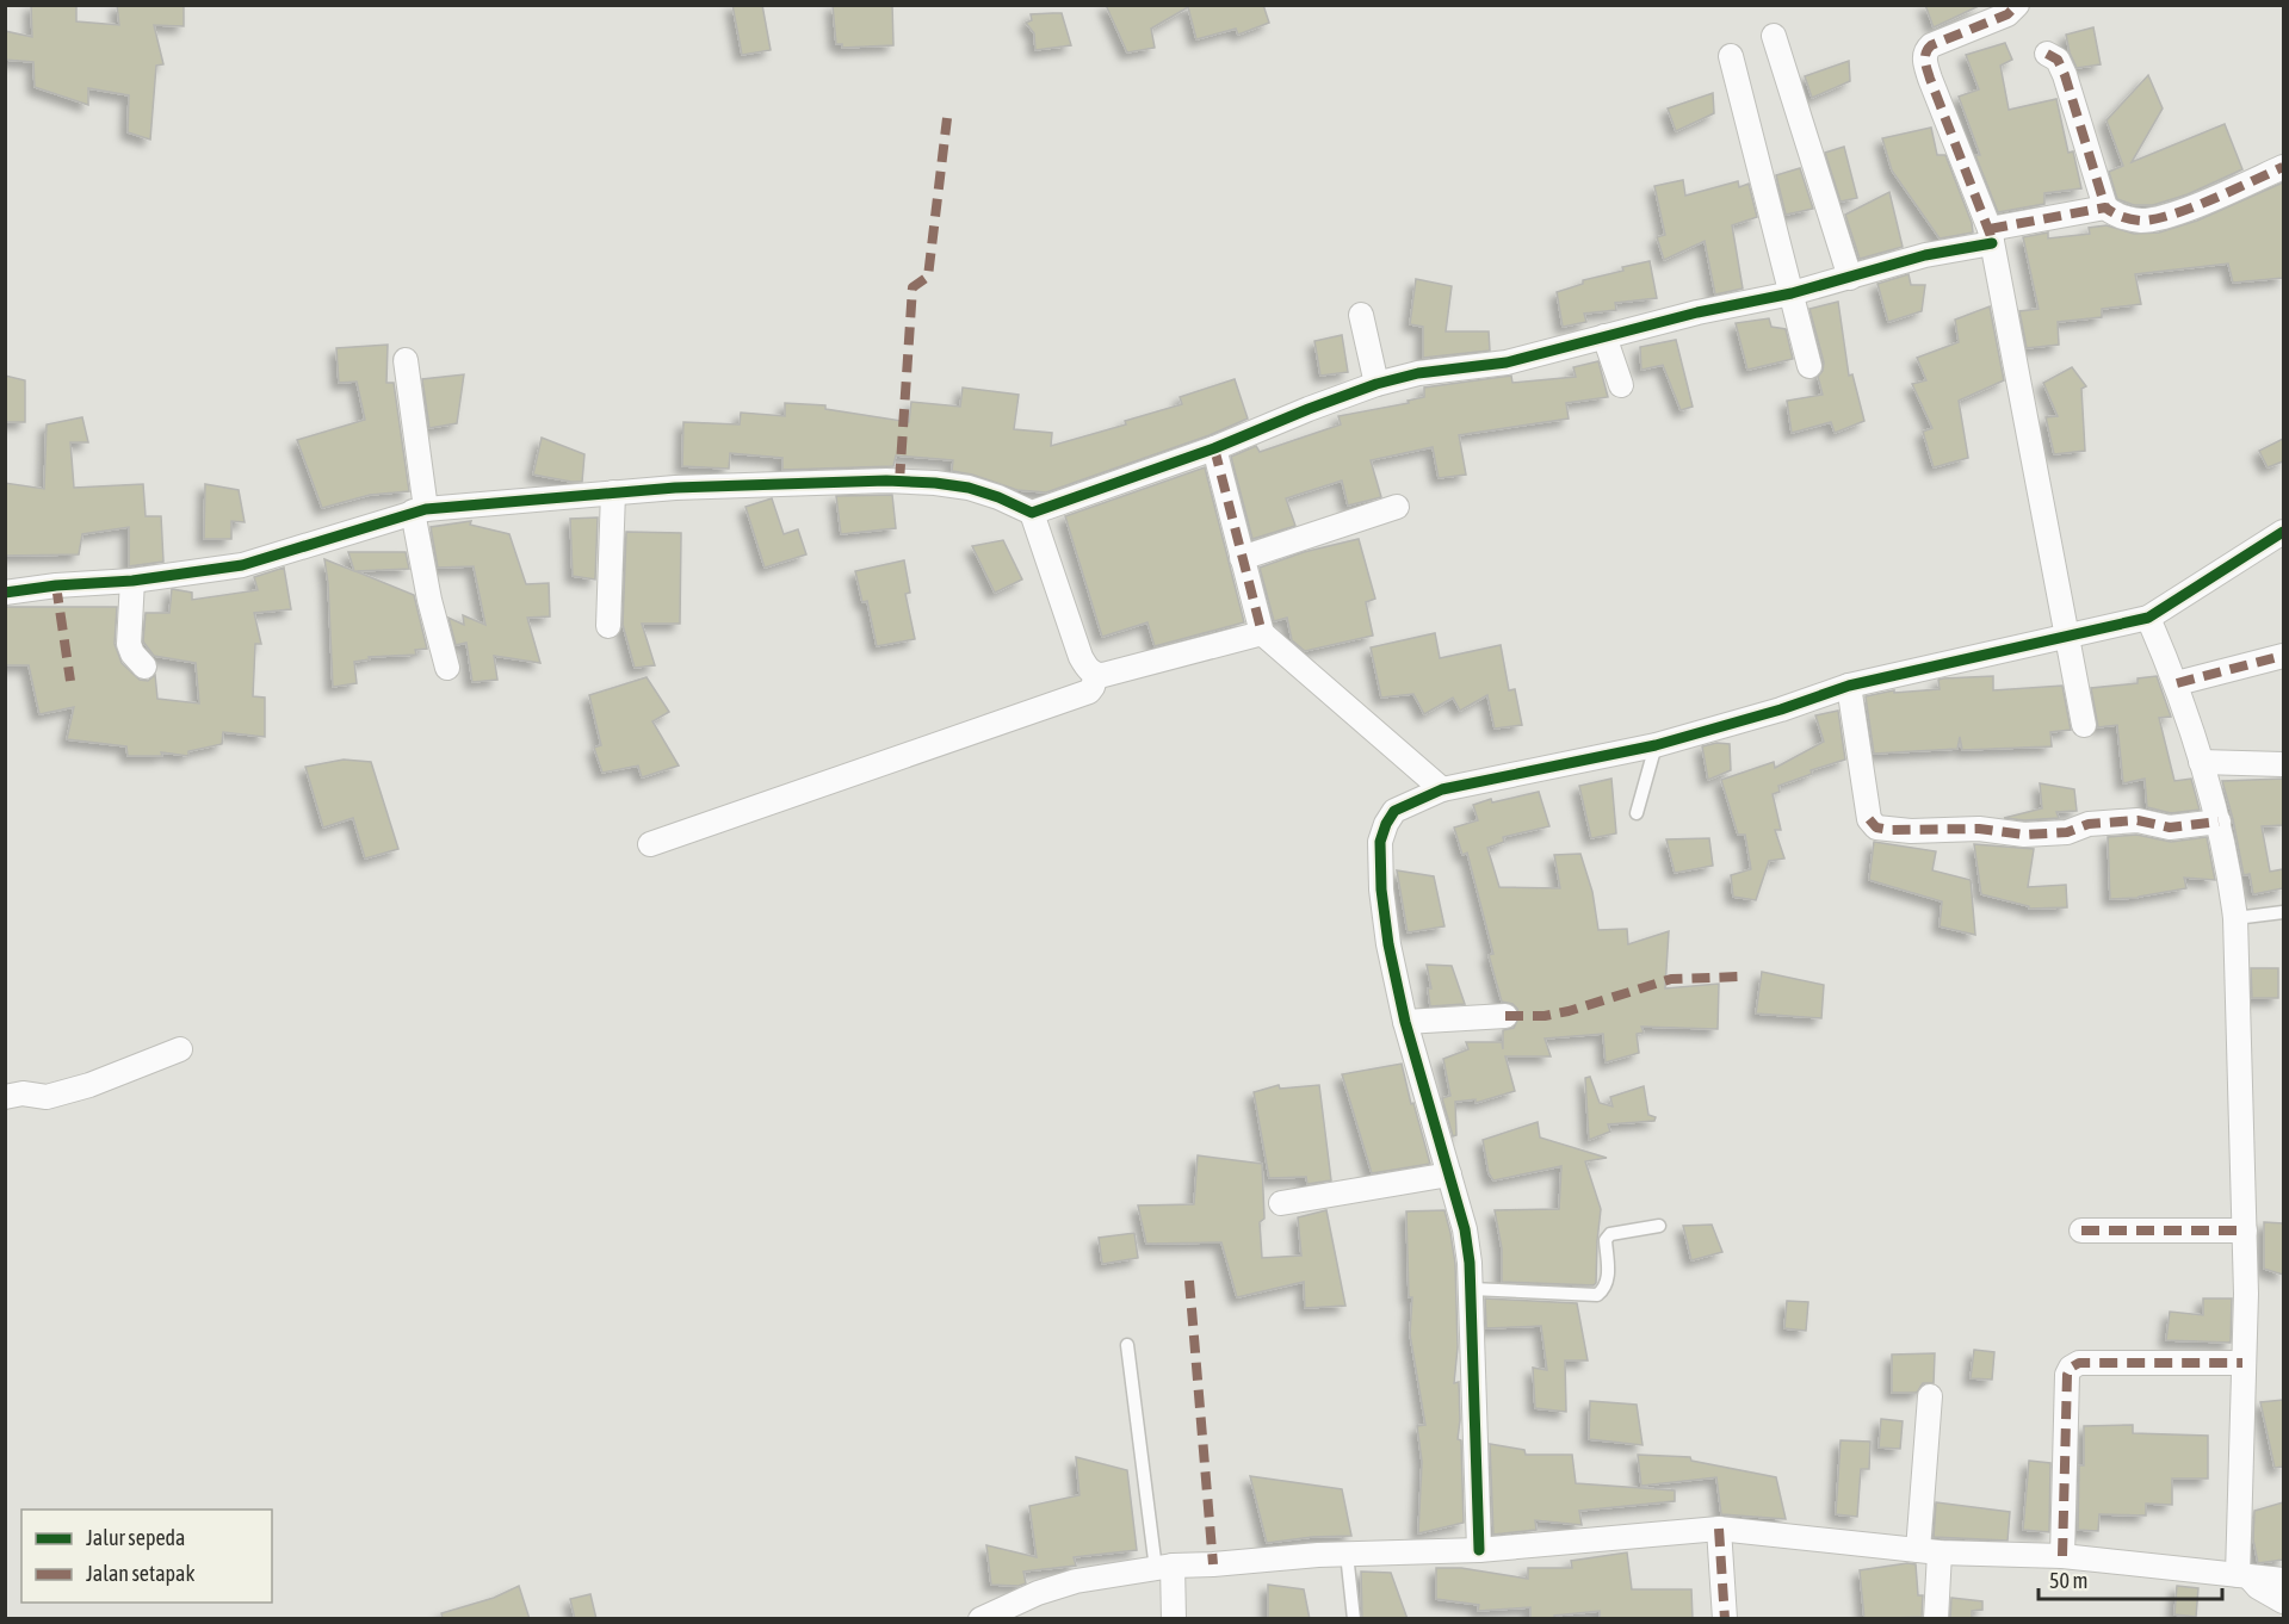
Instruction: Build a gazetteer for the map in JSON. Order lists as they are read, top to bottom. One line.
{"legend":["Jalur sepeda","Jalan setapak"],"scale_bar":"50 m"}
